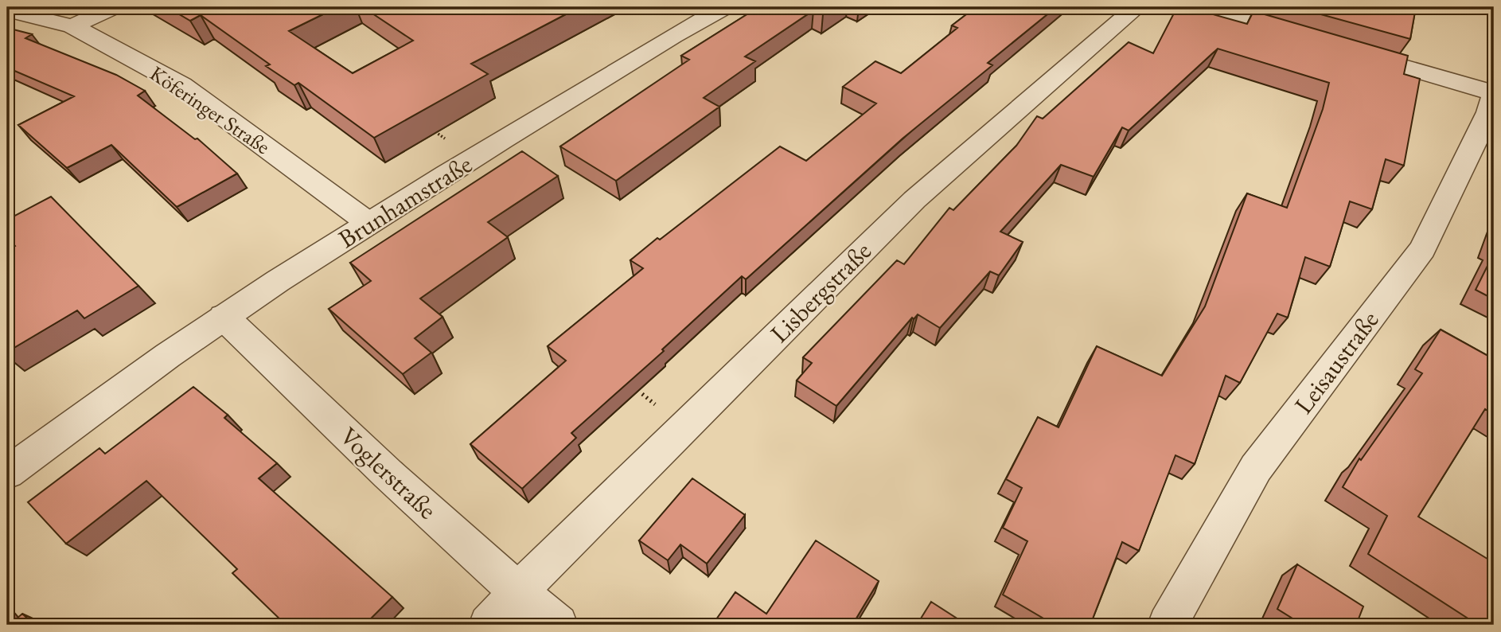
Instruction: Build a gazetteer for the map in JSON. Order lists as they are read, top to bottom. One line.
{"streets":{"street":["Köferinger Straße","Brunhamstraße","Lisbergstraße","Leisaustraße","Voglerstraße"]},"crossings":[["Köferinger Straße","Brunhamstraße"],["Brunhamstraße","Voglerstraße"],["Lisbergstraße","Voglerstraße"]]}
